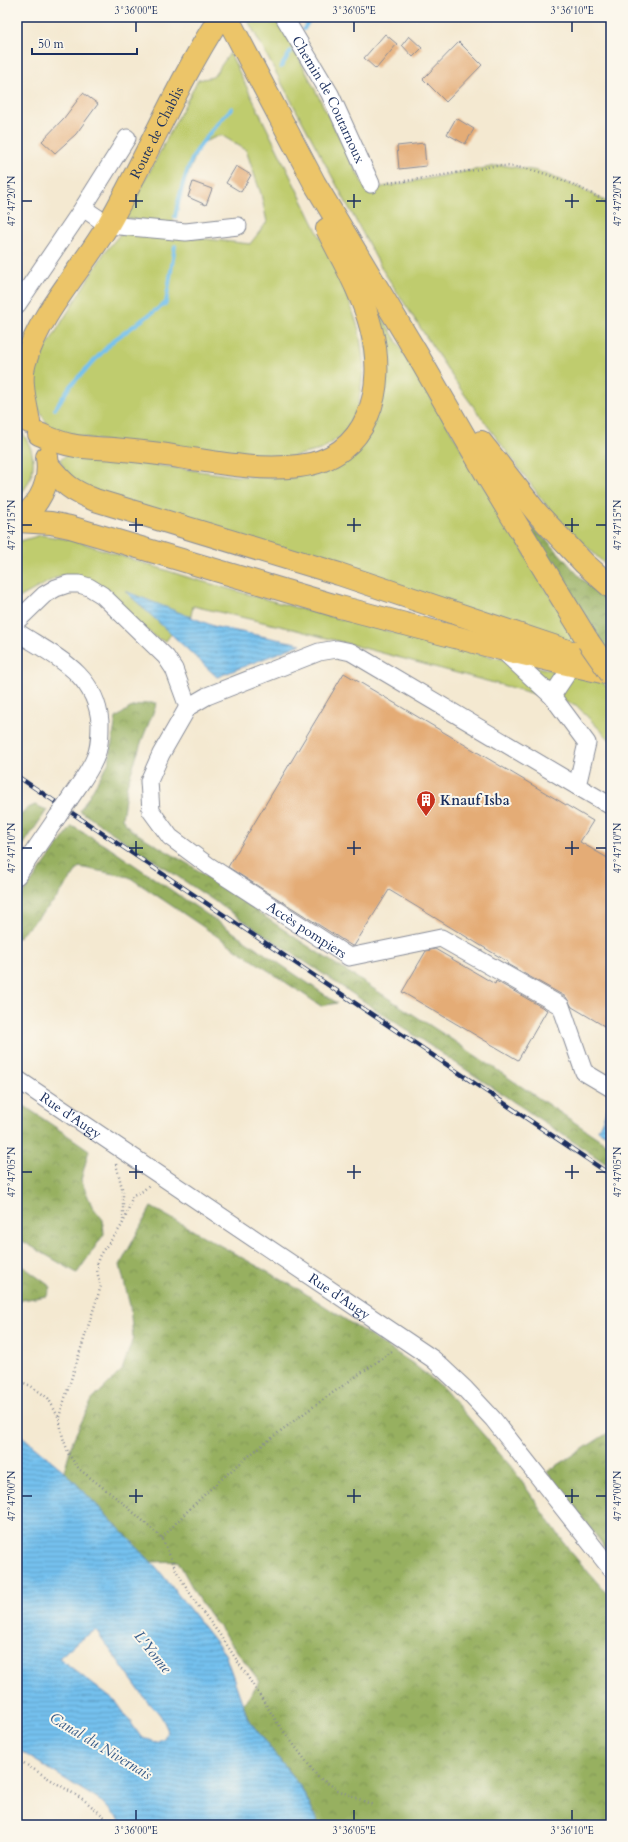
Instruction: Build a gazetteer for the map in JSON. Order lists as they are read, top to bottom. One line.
{"streets":{"main road":["Route de Chablis"],"street":["Chemin de Coutarnoux","Accès pompiers","Rue d'Augy"]},"water":["L'Yonne","Canal du Nivernais"],"places":{"building":["Knauf Isba"]},"scale_bar":"50 m","coordinates":["3°36'00\"E","3°36'05\"E","3°36'10\"E","47°47'20\"N","47°47'15\"N","47°47'10\"N","47°47'05\"N","47°47'00\"N"]}
